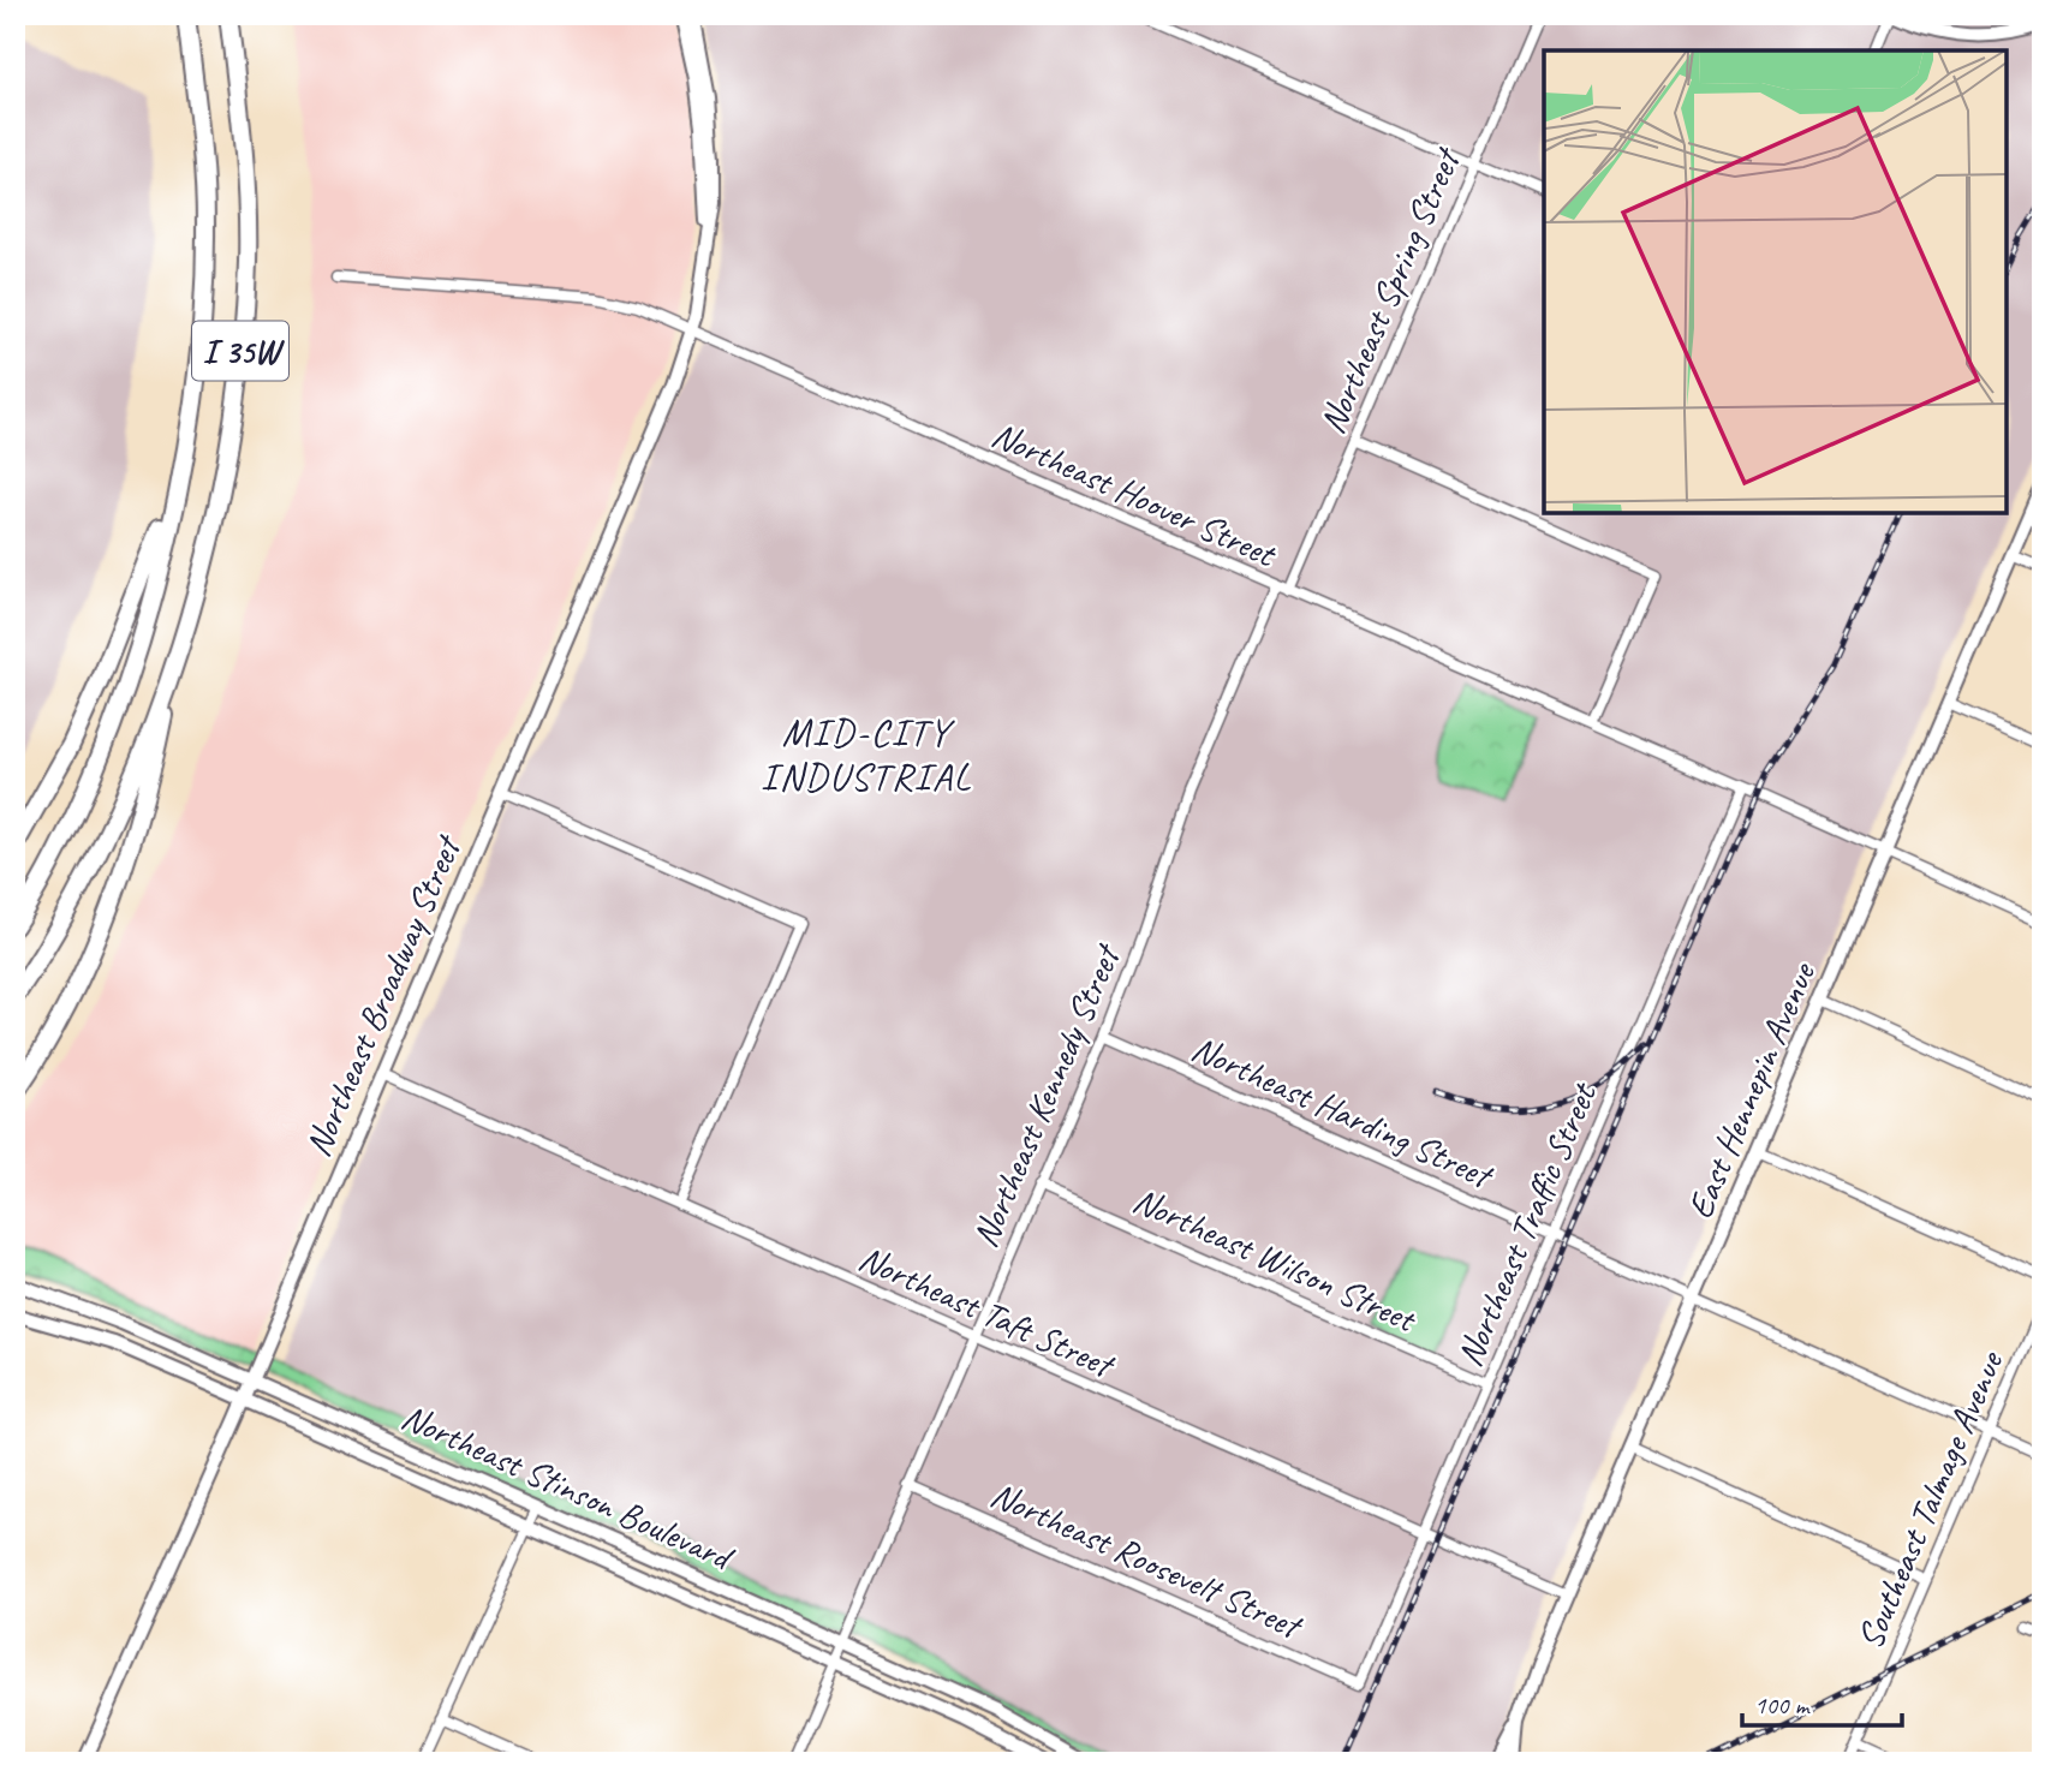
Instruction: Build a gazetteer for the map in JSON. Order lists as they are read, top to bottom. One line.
{"streets":{"highway":["I 35W"],"main road":["Northeast Broadway Street","East Hennepin Avenue","Northeast Stinson Boulevard"],"street":["Northeast Spring Street","Northeast Hoover Street","Northeast Kennedy Street","Northeast Harding Street","Northeast Traffic Street","Northeast Wilson Street","Northeast Taft Street","Southeast Talmage Avenue","Northeast Roosevelt Street"]},"crossings":[["Northeast Spring Street","Northeast Hoover Street"],["Northeast Hoover Street","Northeast Broadway Street"],["Northeast Hoover Street","East Hennepin Avenue"],["Northeast Hoover Street","Northeast Kennedy Street"],["Northeast Hoover Street","Northeast Traffic Street"],["Northeast Broadway Street","Northeast Taft Street"],["Northeast Broadway Street","Northeast Stinson Boulevard"],["East Hennepin Avenue","Northeast Harding Street"],["East Hennepin Avenue","Northeast Taft Street"],["Northeast Kennedy Street","Northeast Harding Street"],["Northeast Kennedy Street","Northeast Wilson Street"],["Northeast Kennedy Street","Northeast Taft Street"],["Northeast Kennedy Street","Northeast Stinson Boulevard"],["Northeast Kennedy Street","Northeast Roosevelt Street"],["Northeast Harding Street","Northeast Traffic Street"],["Northeast Harding Street","Southeast Talmage Avenue"],["Northeast Traffic Street","Northeast Wilson Street"],["Northeast Traffic Street","Northeast Taft Street"],["Northeast Traffic Street","Northeast Roosevelt Street"]],"districts":["MID-CITY INDUSTRIAL"],"scale_bar":"100 m"}
